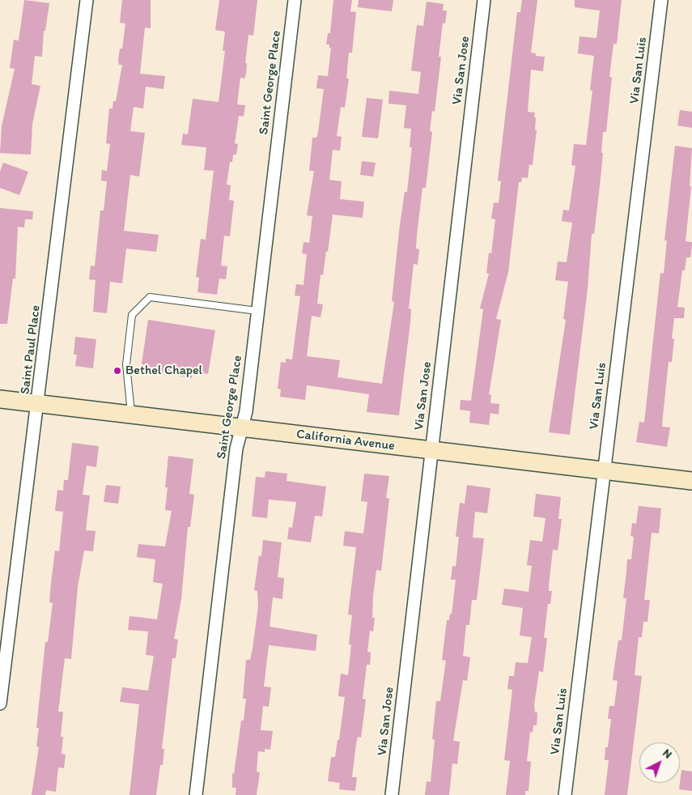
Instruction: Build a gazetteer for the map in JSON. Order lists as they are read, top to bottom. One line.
{"streets":{"main road":["California Avenue"],"street":["Via San Jose","Via San Luis","Saint George Place","Saint Paul Place"]},"crossings":[["Via San Jose","California Avenue"],["Via San Luis","California Avenue"],["Saint George Place","California Avenue"],["Saint Paul Place","California Avenue"]],"places":["Bethel Chapel"],"north":"top right"}
